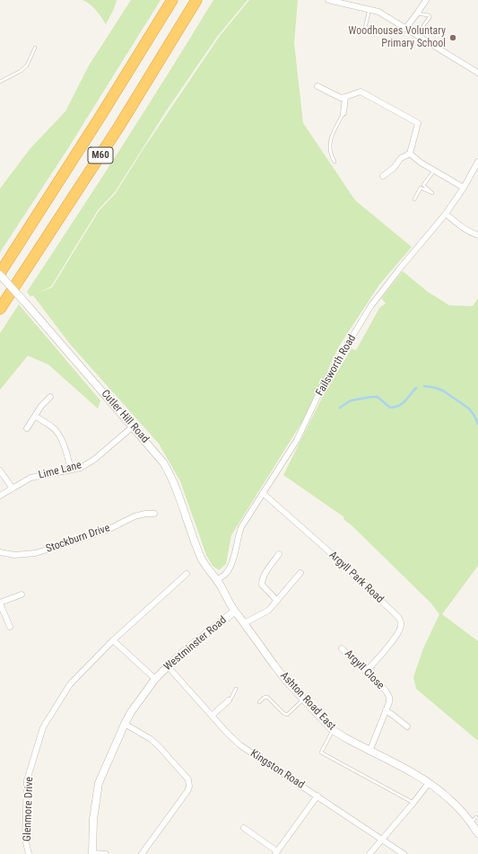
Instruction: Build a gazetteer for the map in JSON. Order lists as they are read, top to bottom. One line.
{"streets":{"highway":["M60"],"street":["Failsworth Road","Cutler Hill Road","Lime Lane","Stockburn Drive","Argyll Park Road","Westminster Road","Argyll Close","Ashton Road East","Kingston Road","Glenmore Drive"]},"crossings":[["M60","Cutler Hill Road"],["Failsworth Road","Cutler Hill Road"],["Failsworth Road","Argyll Park Road"],["Failsworth Road","Ashton Road East"],["Cutler Hill Road","Lime Lane"],["Cutler Hill Road","Ashton Road East"],["Argyll Park Road","Argyll Close"],["Westminster Road","Ashton Road East"],["Westminster Road","Kingston Road"],["Argyll Close","Ashton Road East"]],"places":["Woodhouses Voluntary Primary School"]}
